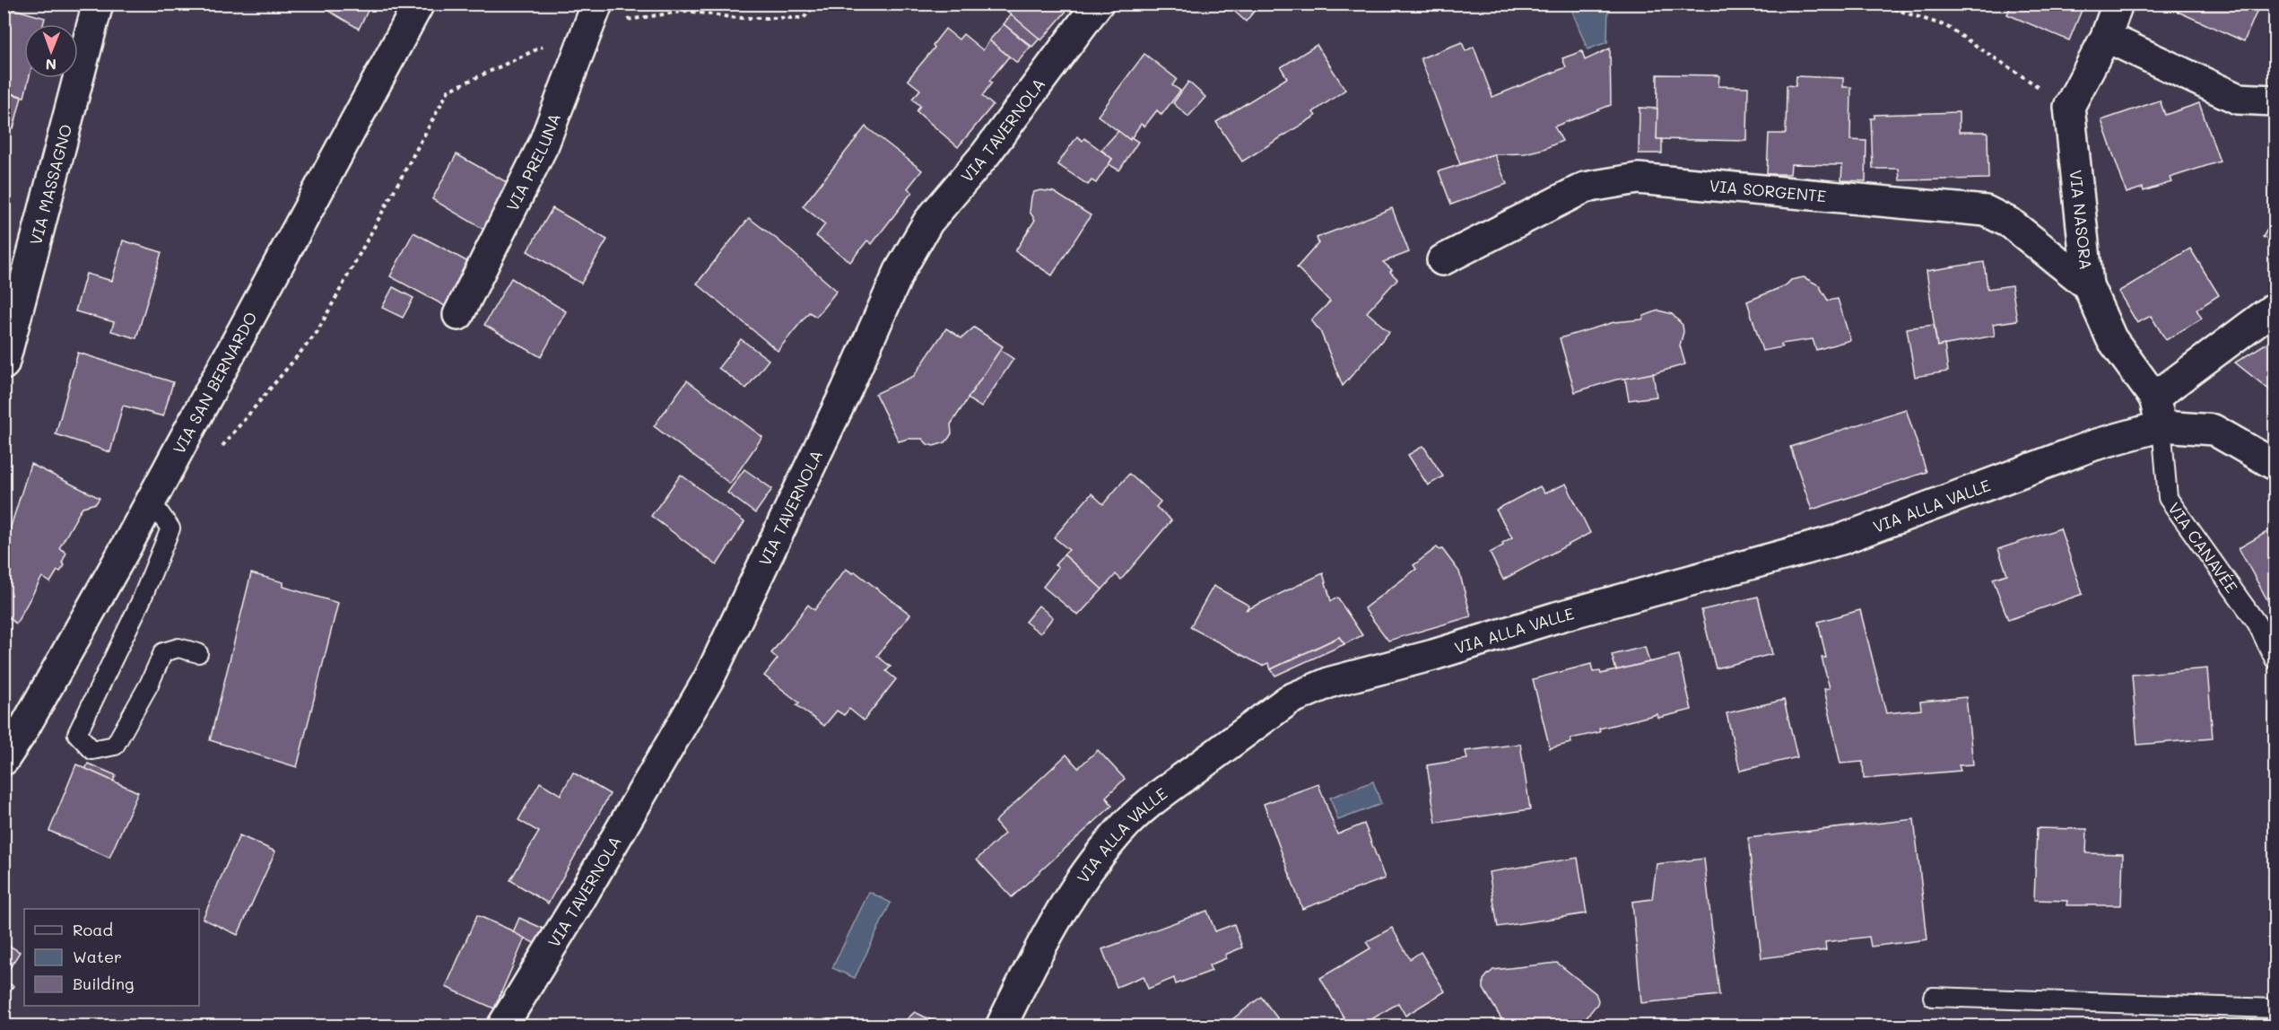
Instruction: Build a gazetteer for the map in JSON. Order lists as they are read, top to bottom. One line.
{"streets":{"street":["VIA TAVERNOLA","VIA PRELUNA","VIA MASSAGNO","VIA SORGENTE","VIA NASORA","VIA SAN BERNARDO","VIA ALLA VALLE"],"lane":["VIA CANAVÉE"]},"crossings":[["VIA SORGENTE","VIA NASORA"],["VIA NASORA","VIA ALLA VALLE"],["VIA NASORA","VIA CANAVÉE"],["VIA ALLA VALLE","VIA CANAVÉE"]],"legend":["Road","Water","Building"],"north":"bottom"}
